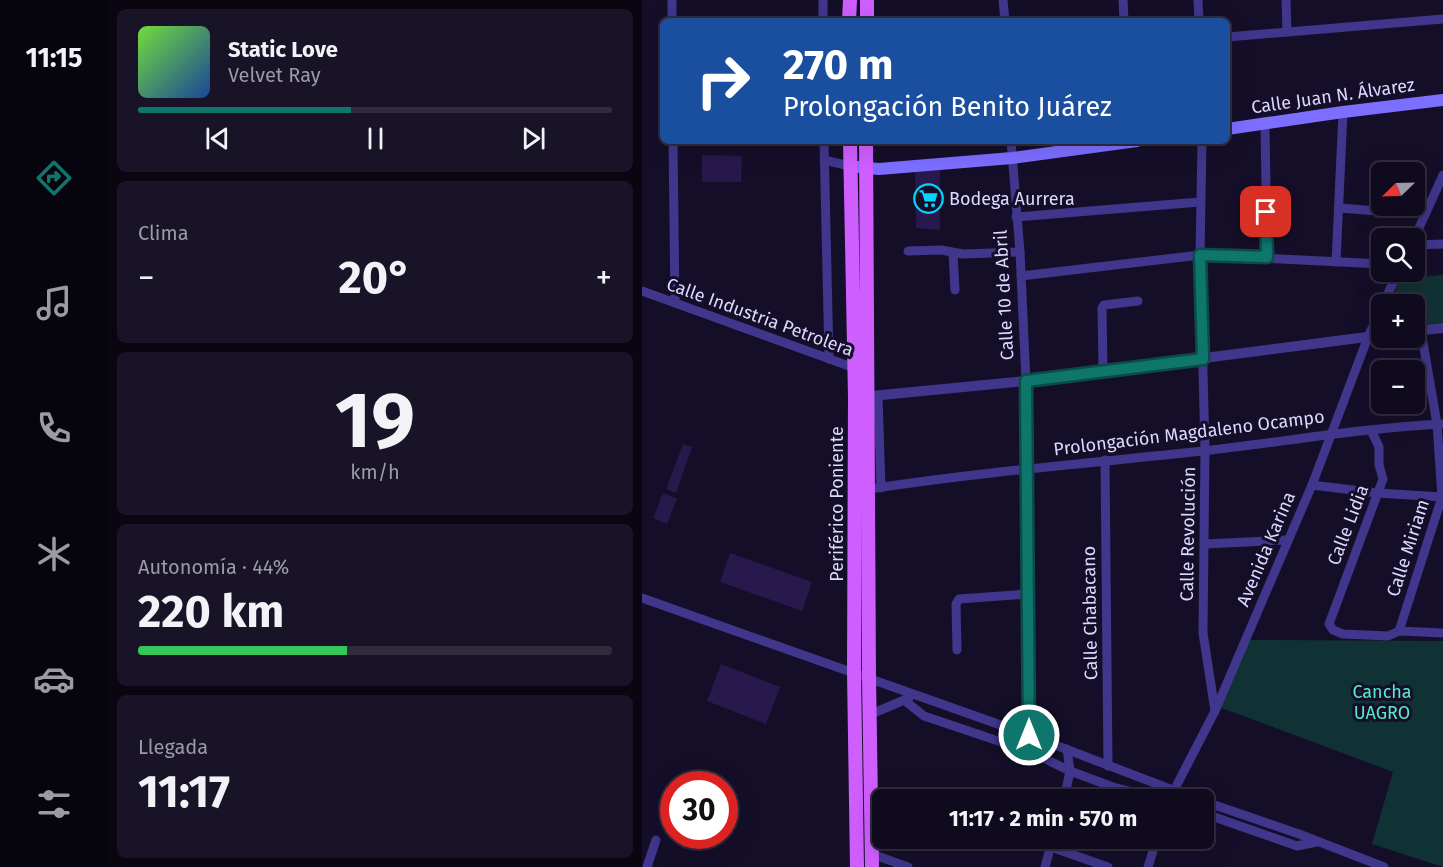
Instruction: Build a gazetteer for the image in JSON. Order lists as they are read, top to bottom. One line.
{"streets":{"main road":["Calle Juan N. Álvarez","Periférico Poniente"],"street":["Calle 10 de Abril","Calle Industria Petrolera","Prolongación Magdaleno Ocampo","Calle Lidia","Calle Revolución","Calle Miriam","Avenida Karina","Calle Chabacano"]},"crossings":[["Calle 10 de Abril","Prolongación Magdaleno Ocampo"],["Calle Industria Petrolera","Periférico Poniente"],["Prolongación Magdaleno Ocampo","Periférico Poniente"],["Prolongación Magdaleno Ocampo","Calle Lidia"],["Prolongación Magdaleno Ocampo","Calle Revolución"],["Prolongación Magdaleno Ocampo","Calle Miriam"],["Prolongación Magdaleno Ocampo","Avenida Karina"],["Prolongación Magdaleno Ocampo","Calle Chabacano"],["Calle Lidia","Calle Miriam"],["Calle Revolución","Avenida Karina"]],"parks":["Cancha UAGRO"],"places":{"supermarket":["Bodega Aurrera"]},"north":"bottom left","page":{"tabs":"11:15","turn":["270 m","Prolongación Benito Juárez"],"song":["Static Love","Velvet Ray"],"map_buttons":["+","−"],"tile":["Clima",["19","km/h"],["Autonomía · 44%","220 km"],["Llegada","11:17"]],"heat":["−","20°","+"],"limit":"30","trip":"11:17 · 2 min · 570 m"}}
